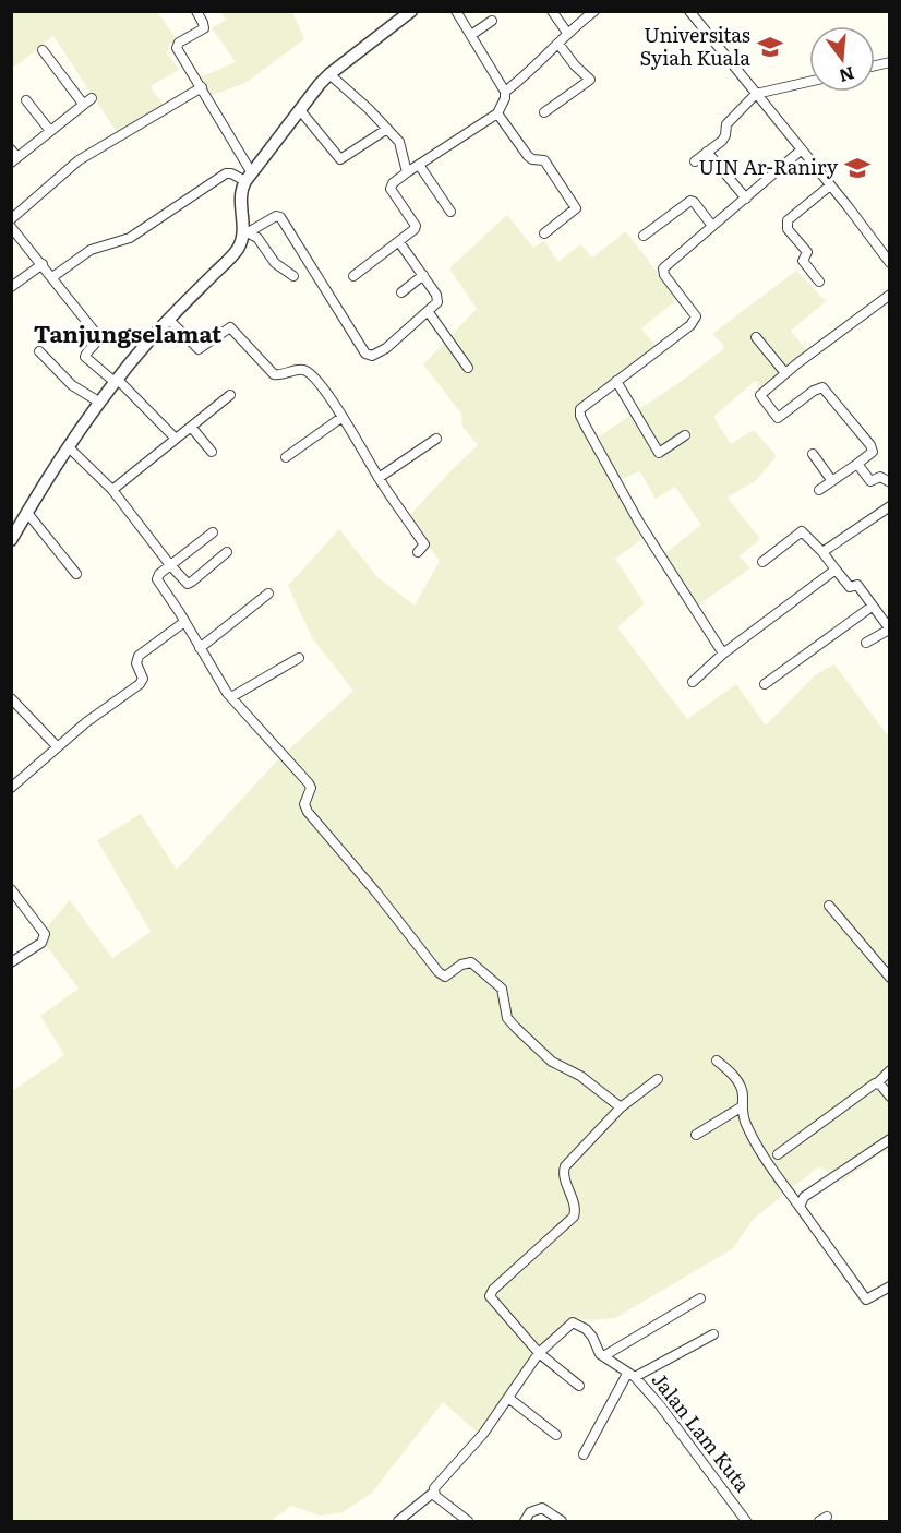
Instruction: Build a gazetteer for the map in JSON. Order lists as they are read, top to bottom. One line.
{"streets":{"street":["Jalan Lam Kuta"]},"districts":["Tanjungselamat"],"places":{"school or university":["Universitas Syiah Kuala","UIN Ar-Raniry"]},"north":"bottom"}
